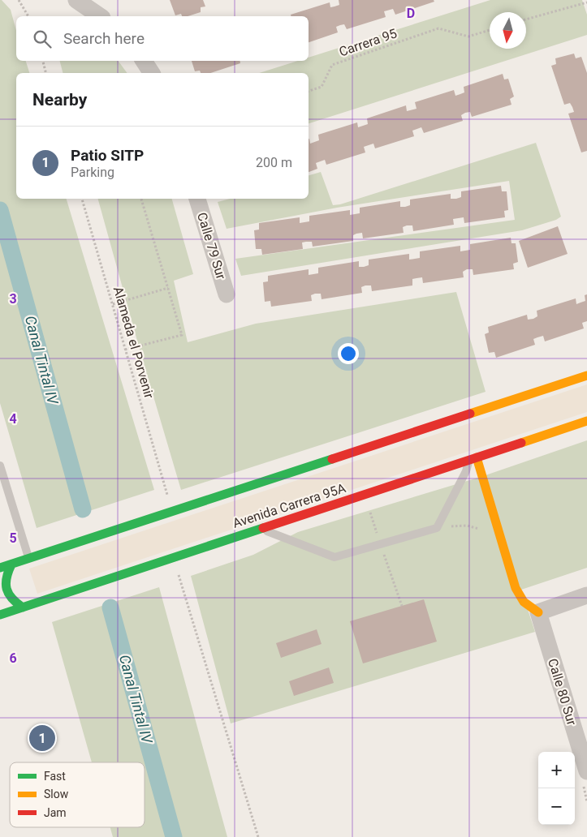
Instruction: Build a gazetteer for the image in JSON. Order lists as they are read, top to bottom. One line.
{"streets":{"main road":["Avenida Carrera 95A"],"street":["Calle 79 Sur","Calle 80 Sur"],"path":["Carrera 95","Alameda el Porvenir"]},"water":["Canal Tintal IV"],"legend":["Fast","Slow","Jam"],"north":"bottom","page":{"search":"Search here","heading":"Nearby","list":[{"mark":"1","name":"Patio SITP","note":"Parking","value":"200 m"}],"pins":"1","map_buttons":["+","−"]},"grid":{"columns":["D"],"rows":["3","4","5","6"]}}
